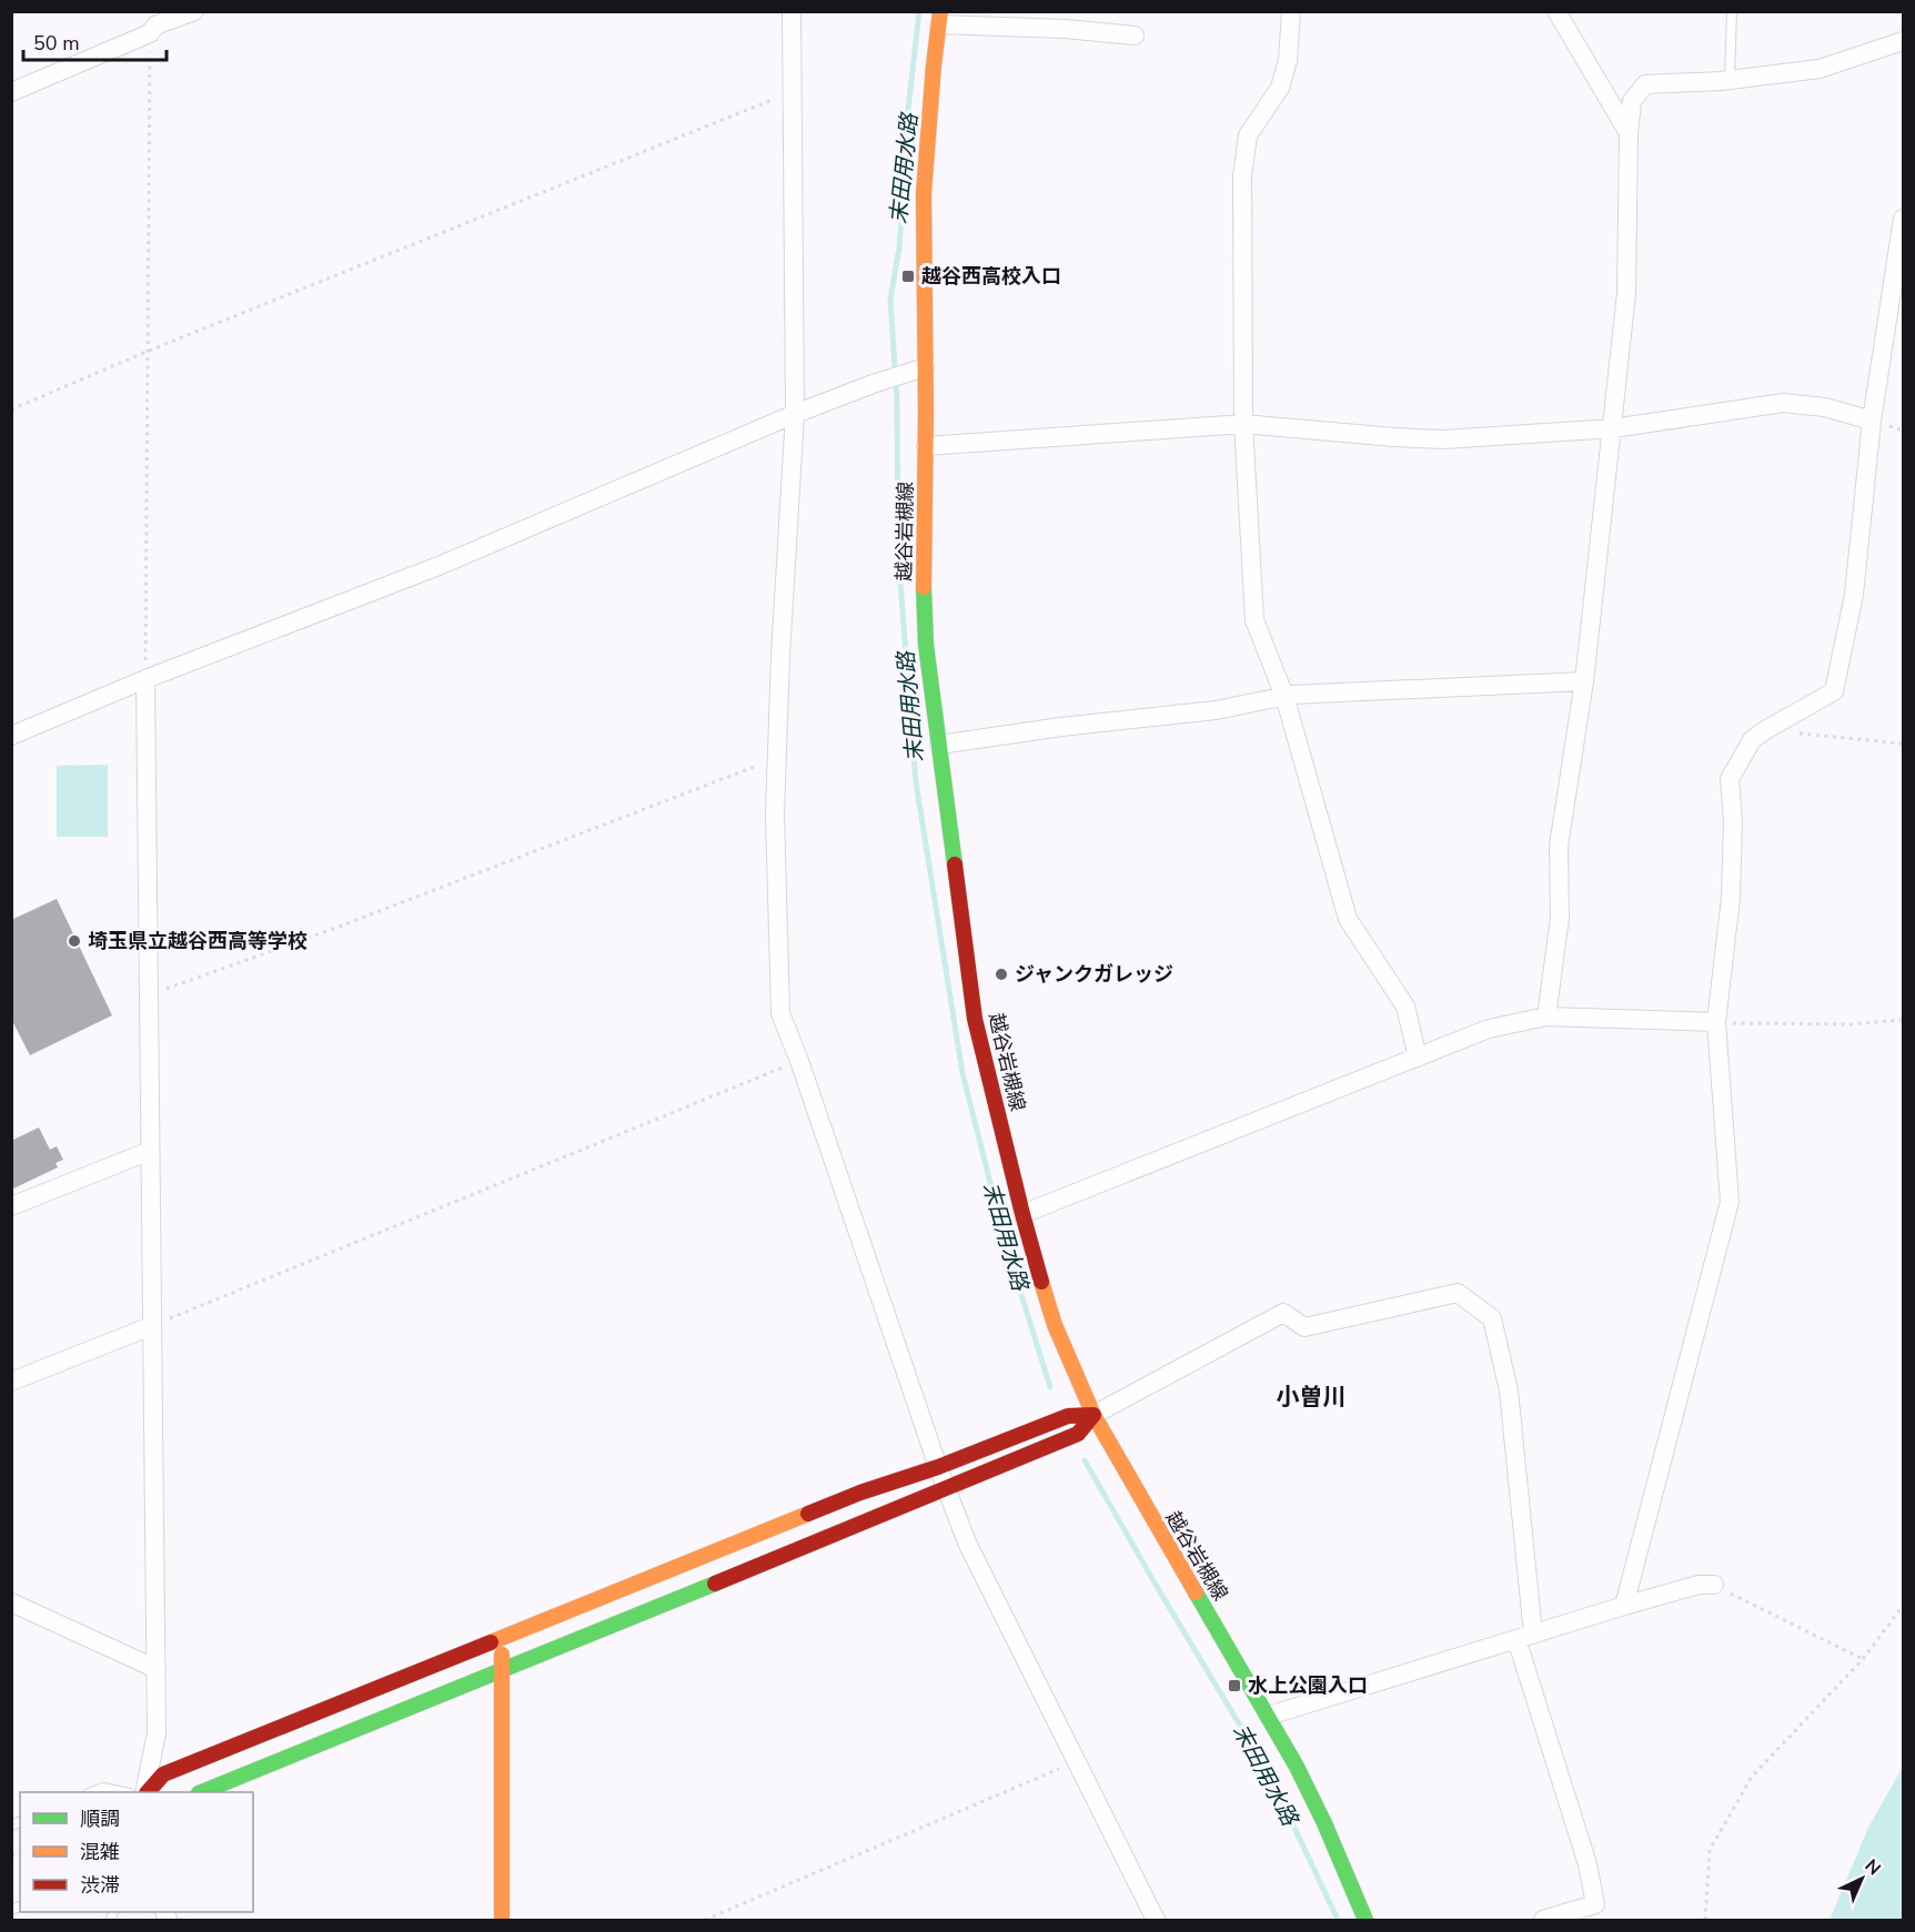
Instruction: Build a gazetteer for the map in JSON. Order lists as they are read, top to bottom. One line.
{"streets":{"street":["越谷岩槻線"]},"districts":["小曽川"],"water":["末田用水路"],"places":{"transit":["越谷西高校入口","水上公園入口"],"other":["埼玉県立越谷西高等学校","ジャンクガレッジ"]},"legend":["順調","混雑","渋滞"],"scale_bar":"50 m","north":"top right"}
